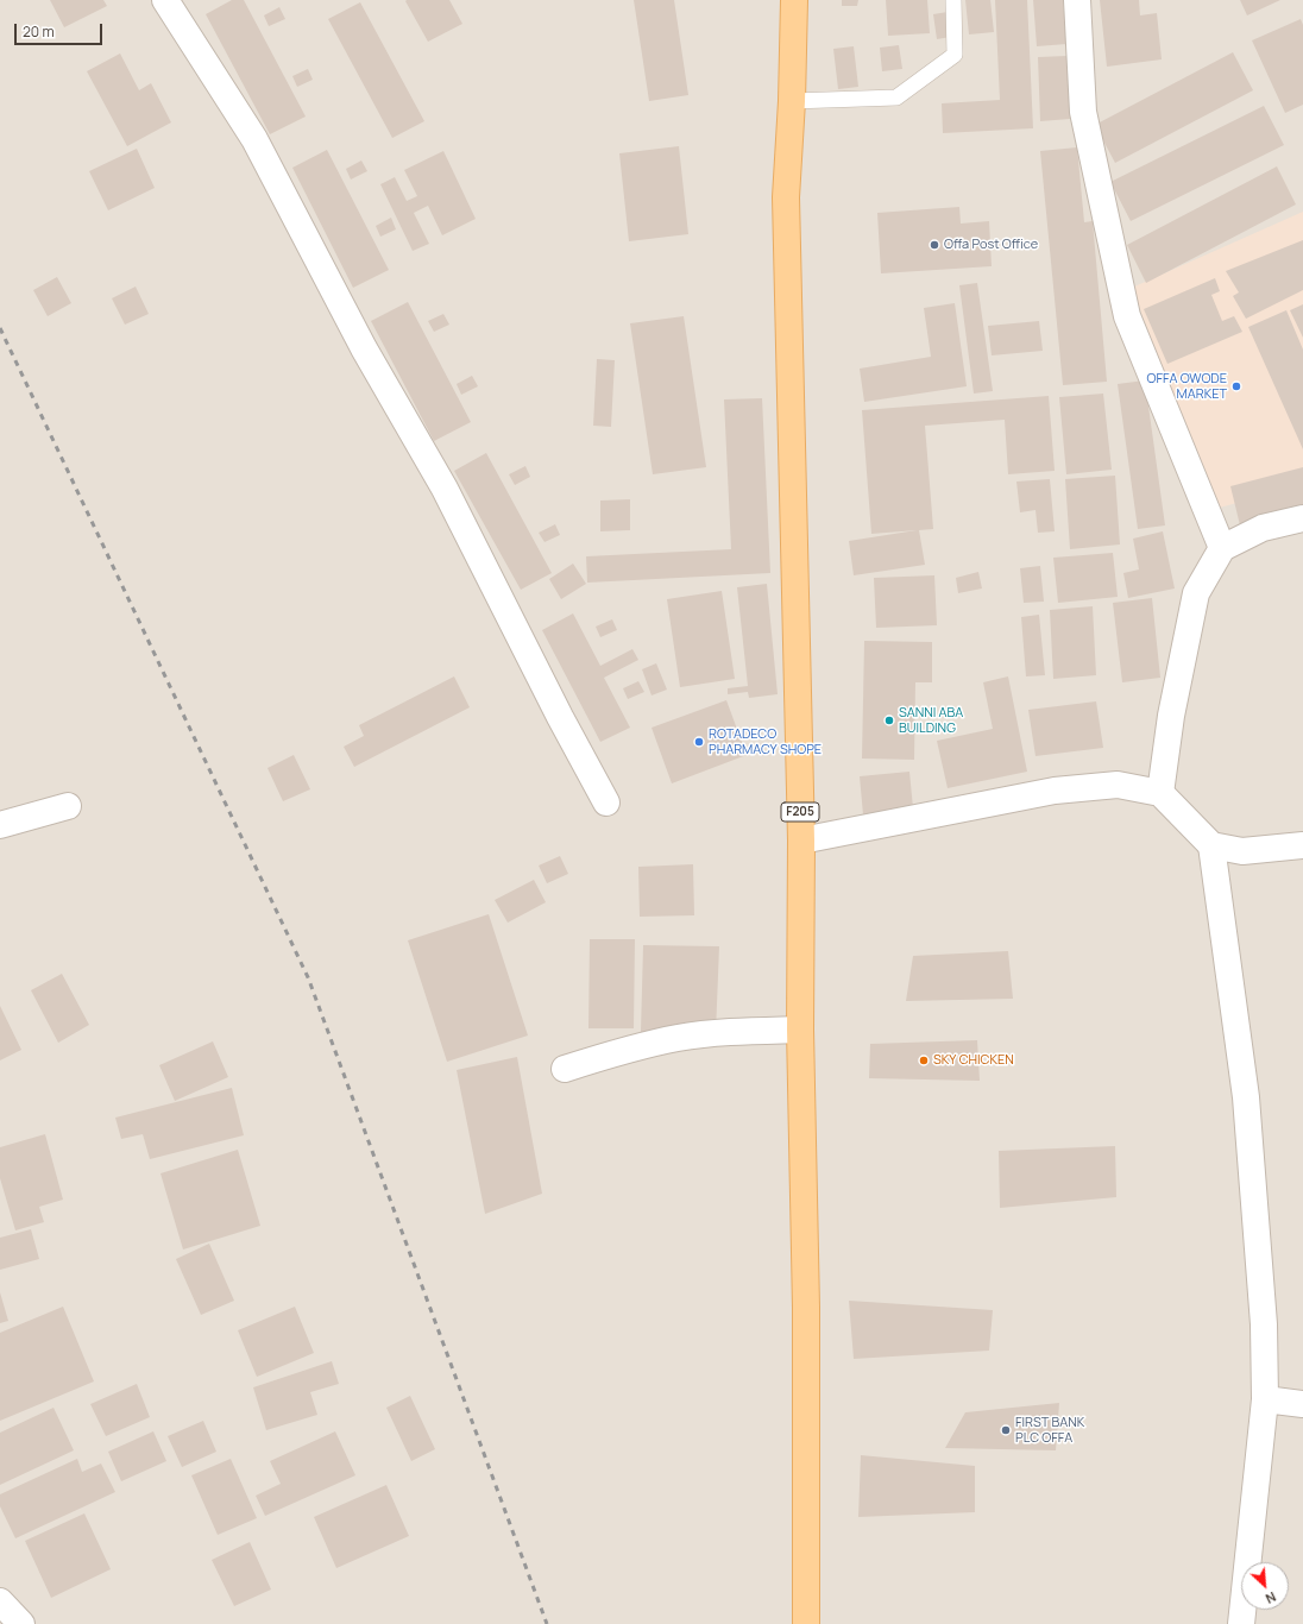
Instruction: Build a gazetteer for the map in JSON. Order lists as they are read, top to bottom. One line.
{"streets":{"main road":["F205"]},"places":["Offa Post Office","OFFA OWODE MARKET","SANNI ABA BUILDING","ROTADECO PHARMACY SHOPE","SKY CHICKEN","FIRST BANK PLC OFFA"],"scale_bar":"20 m","north":"bottom right"}
